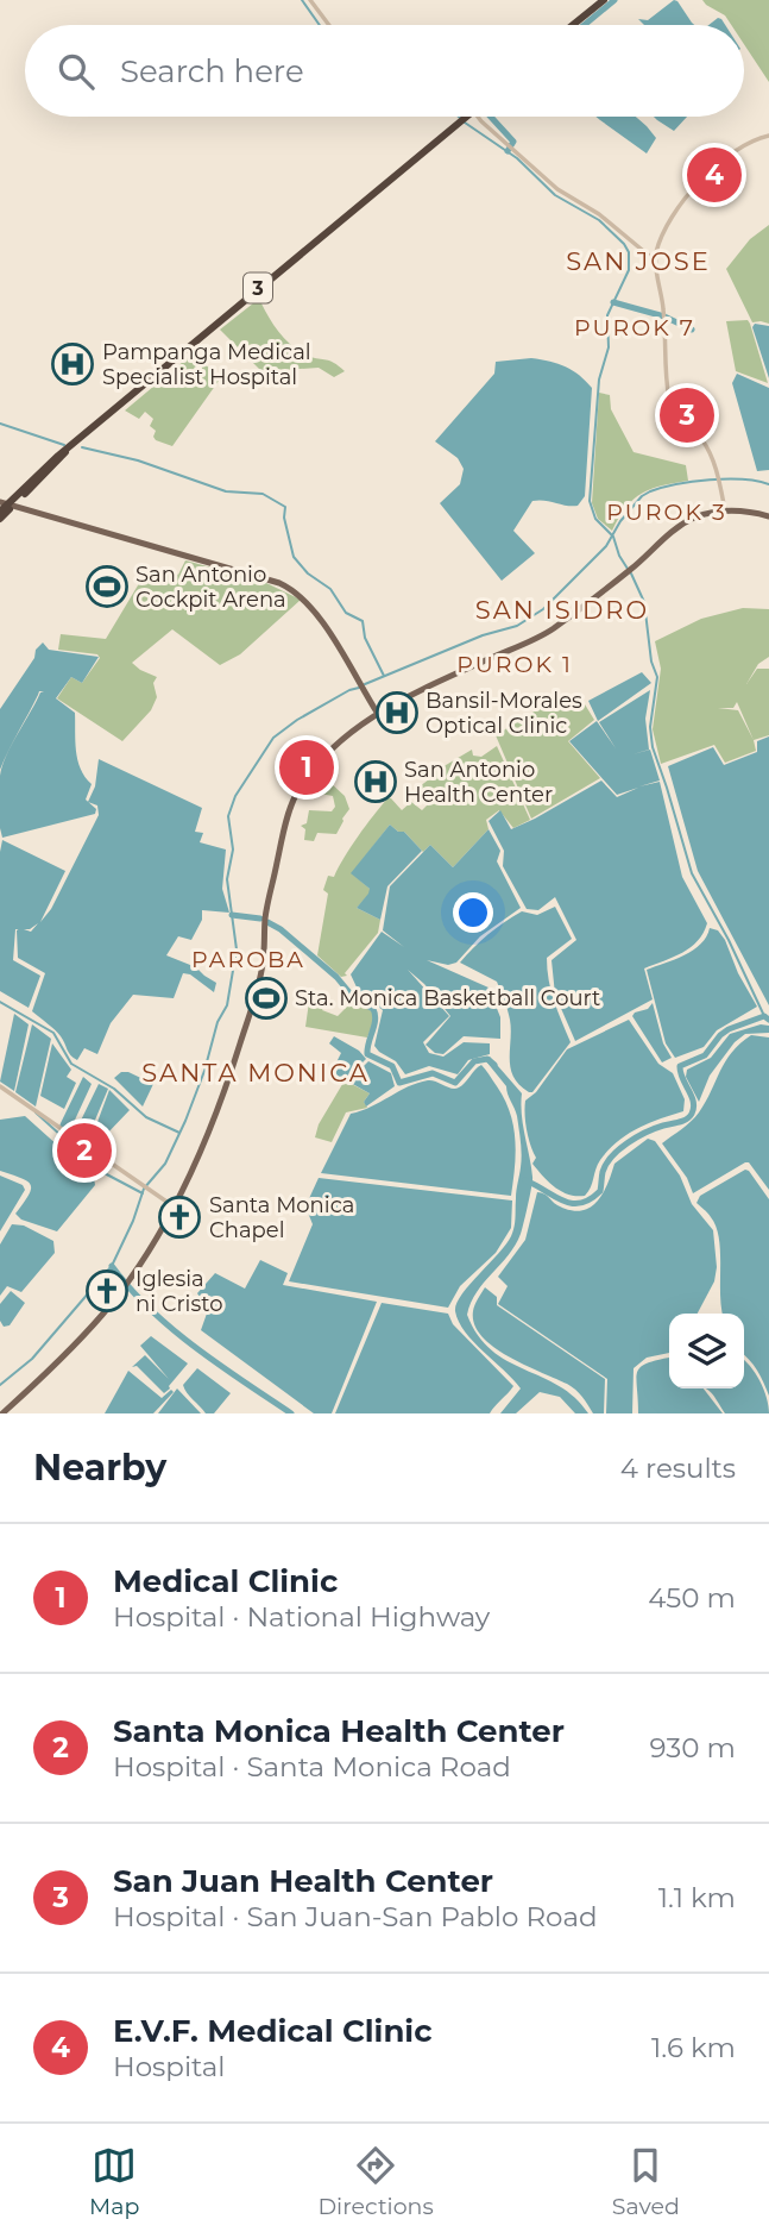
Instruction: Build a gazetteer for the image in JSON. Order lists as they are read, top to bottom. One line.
{"streets":{"highway":["3"]},"districts":["SAN JOSE","PUROK 7","PUROK 3","SAN ISIDRO","PUROK 1","PAROBA","SANTA MONICA"],"places":{"hospital":["Pampanga Medical Specialist Hospital","Bansil-Morales Optical Clinic","San Antonio Health Center"],"sports":["San Antonio Cockpit Arena","Sta. Monica Basketball Court"],"church":["Santa Monica Chapel","Iglesia ni Cristo"]},"page":{"search":"Search here","pins":["4","3","1","2"],"heading":["Nearby","4 results"],"list":[{"mark":"1","name":"Medical Clinic","note":"Hospital · National Highway","value":"450 m"},{"mark":"2","name":"Santa Monica Health Center","note":"Hospital · Santa Monica Road","value":"930 m"},{"mark":"3","name":"San Juan Health Center","note":"Hospital · San Juan-San Pablo Road","value":"1.1 km"},{"mark":"4","name":"E.V.F. Medical Clinic","note":"Hospital","value":"1.6 km"}],"nav":["Map","Directions","Saved"]}}
